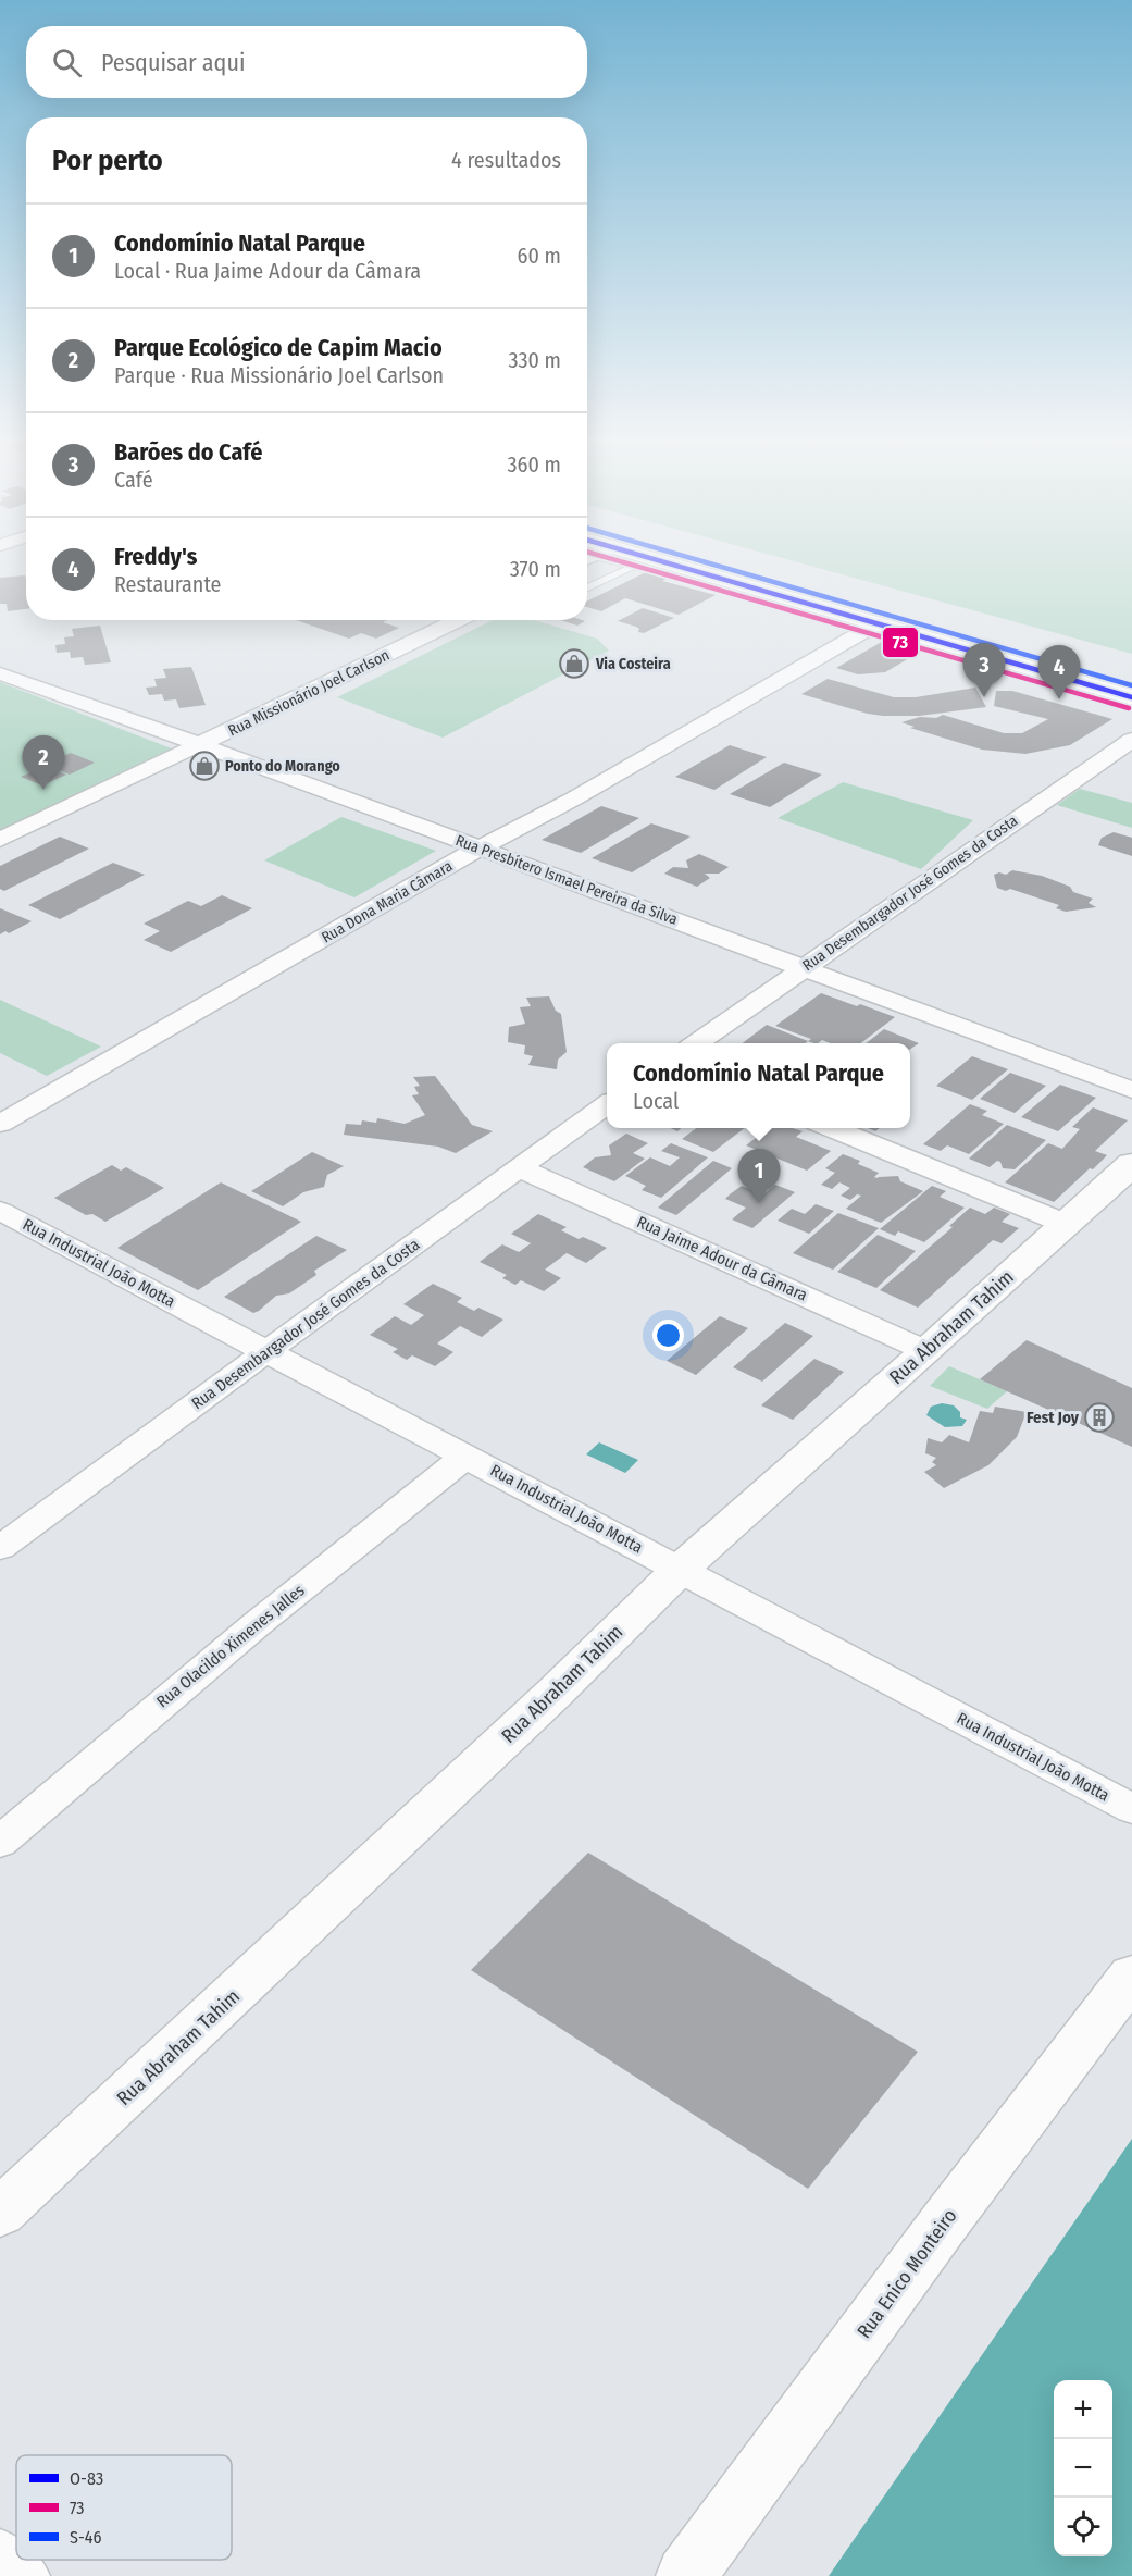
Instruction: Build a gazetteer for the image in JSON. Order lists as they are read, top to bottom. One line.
{"streets":{"main road":["Rua Abraham Tahim","Rua Enico Monteiro"],"street":["Rua Missionário Joel Carlson","Rua Presbítero Ismael Pereira da Silva","Rua Desembargador José Gomes da Costa","Rua Dona Maria Câmara","Rua Jaime Adour da Câmara","Rua Industrial João Motta","Rua Olacildo Ximenes Jalles"]},"crossings":[["Rua Missionário Joel Carlson","Rua Presbítero Ismael Pereira da Silva"],["Rua Presbítero Ismael Pereira da Silva","Rua Desembargador José Gomes da Costa"],["Rua Presbítero Ismael Pereira da Silva","Rua Dona Maria Câmara"],["Rua Desembargador José Gomes da Costa","Rua Jaime Adour da Câmara"],["Rua Desembargador José Gomes da Costa","Rua Industrial João Motta"],["Rua Jaime Adour da Câmara","Rua Abraham Tahim"],["Rua Industrial João Motta","Rua Abraham Tahim"],["Rua Industrial João Motta","Rua Olacildo Ximenes Jalles"]],"places":{"shop":["Via Costeira","Ponto do Morango"],"building":["Fest Joy"]},"lines":["transit line O-83","transit line 73","transit line S-46"],"legend":["O-83","73","S-46"],"page":{"search":"Pesquisar aqui","heading":["Por perto","4 resultados"],"list":[{"mark":"1","name":"Condomínio Natal Parque","note":"Local · Rua Jaime Adour da Câmara","value":"60 m"},{"mark":"2","name":"Parque Ecológico de Capim Macio","note":"Parque · Rua Missionário Joel Carlson","value":"330 m"},{"mark":"3","name":"Barões do Café","note":"Café","value":"360 m"},{"mark":"4","name":"Freddy's","note":"Restaurante","value":"370 m"}],"pins":["3","4","2","1"],"popup":["Condomínio Natal Parque","Local"],"map_buttons":["+","−"]}}
